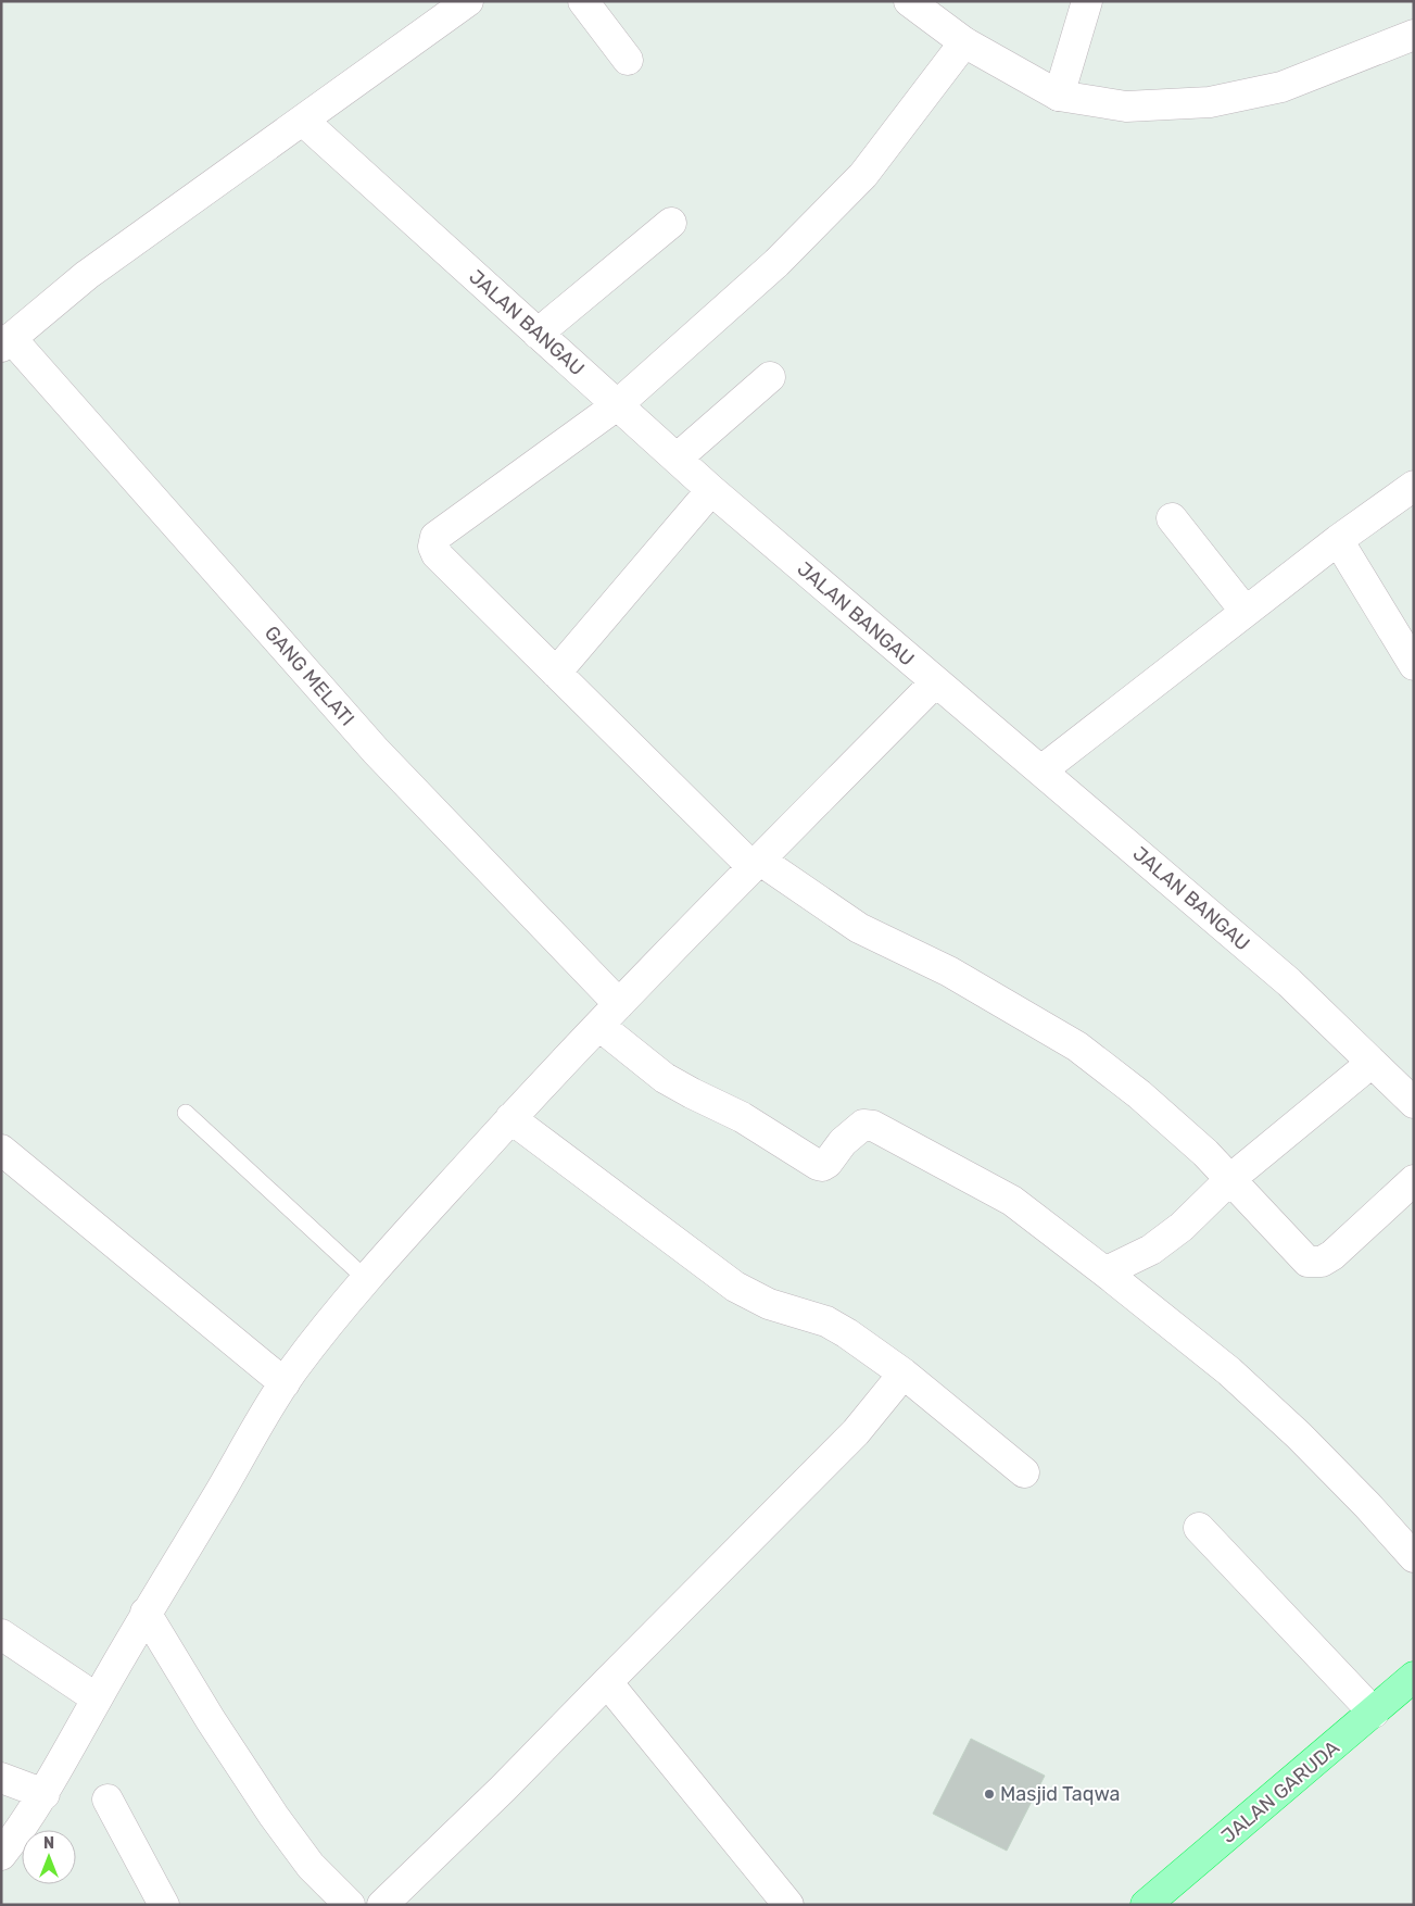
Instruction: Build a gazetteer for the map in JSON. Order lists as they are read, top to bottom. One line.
{"streets":{"highway":["JALAN GARUDA"],"street":["JALAN BANGAU","GANG MELATI"]},"places":["Masjid Taqwa"],"north":"top"}
